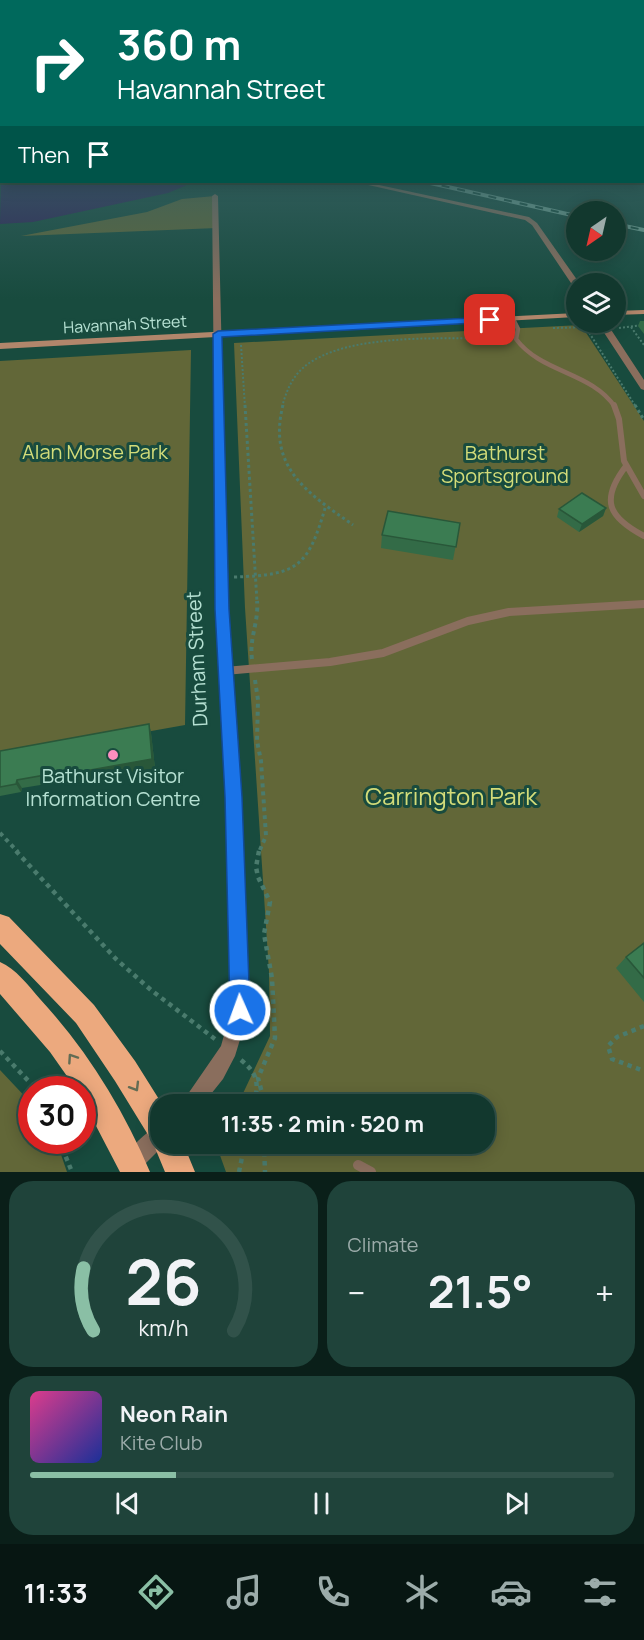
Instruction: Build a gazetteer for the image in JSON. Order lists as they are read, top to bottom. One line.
{"streets":{"street":["Havannah Street","Durham Street"]},"crossings":[["Havannah Street","Durham Street"]],"parks":["Alan Morse Park","Bathurst Sportsground","Carrington Park"],"places":["Bathurst Visitor Information Centre"],"north":"bottom left","page":{"turn":["360 m","Havannah Street"],"then":"Then","limit":"30","trip":"11:35 · 2 min · 520 m","tile":"Climate","heat":["−","21.5°","+"],"song":["Neon Rain","Kite Club"],"tabs":"11:33","gauge":["26","km/h"]}}
